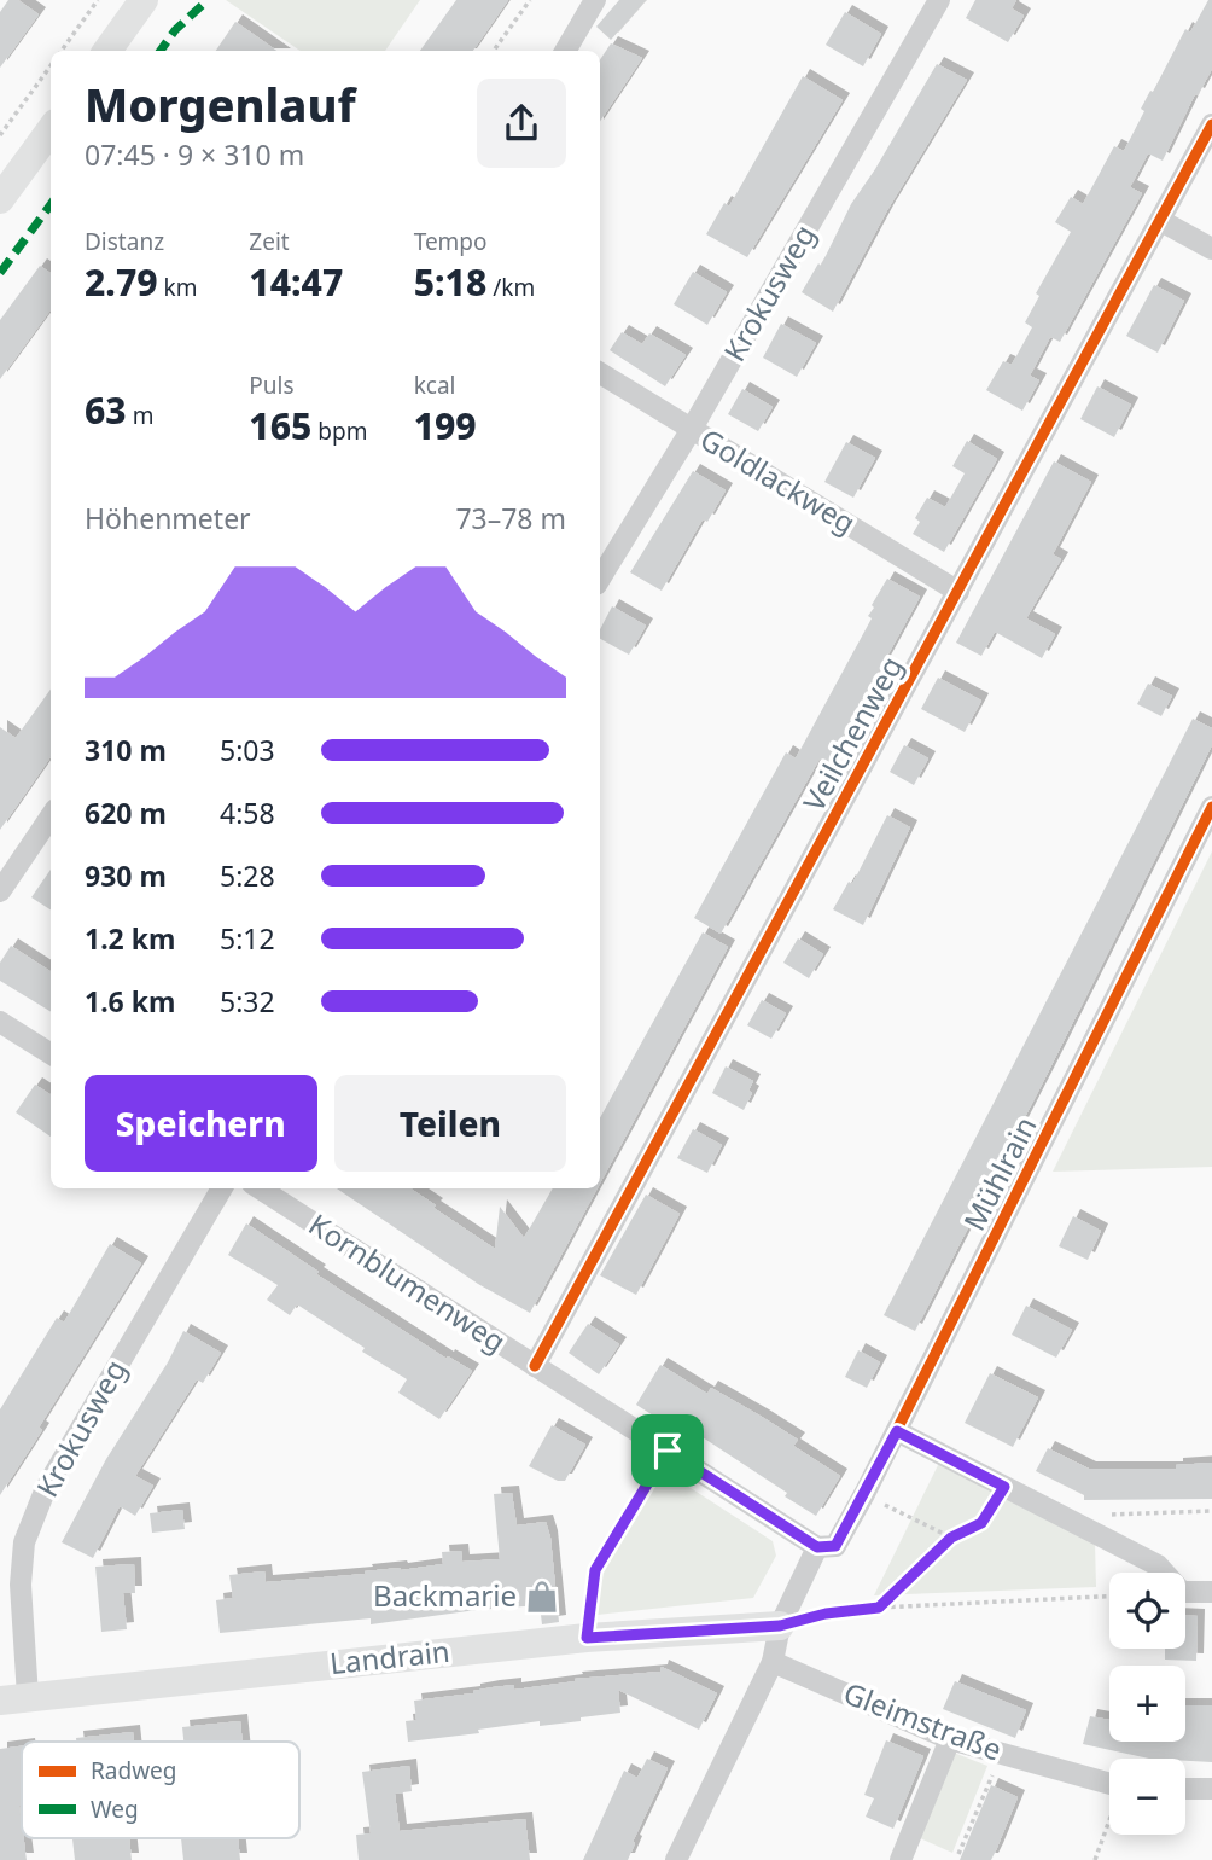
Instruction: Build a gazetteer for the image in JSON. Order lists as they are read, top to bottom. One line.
{"streets":{"street":["Krokusweg","Goldlackweg","Veilchenweg","Mühlrain","Kornblumenweg","Landrain","Gleimstraße"]},"crossings":[["Krokusweg","Goldlackweg"],["Krokusweg","Landrain"],["Goldlackweg","Veilchenweg"],["Veilchenweg","Kornblumenweg"],["Mühlrain","Kornblumenweg"],["Mühlrain","Landrain"],["Mühlrain","Gleimstraße"]],"places":{"shop":["Backmarie"]},"legend":["Radweg","Weg"],"page":{"heading":["Morgenlauf","07:45 · 9 × 310 m"],"stats":[["Distanz","2.79 km"],["Zeit","14:47"],["Tempo","5:18 /km"],["63 m"],["Puls","165 bpm"],["kcal","199"]],"chart":["Höhenmeter","73–78 m"],"list":[{"name":"310 m","note":"5:03"},{"name":"620 m","note":"4:58"},{"name":"930 m","note":"5:28"},{"name":"1.2 km","note":"5:12"},{"name":"1.6 km","note":"5:32"}],"buttons":["Speichern","Teilen"],"map_buttons":["+","−"]}}
